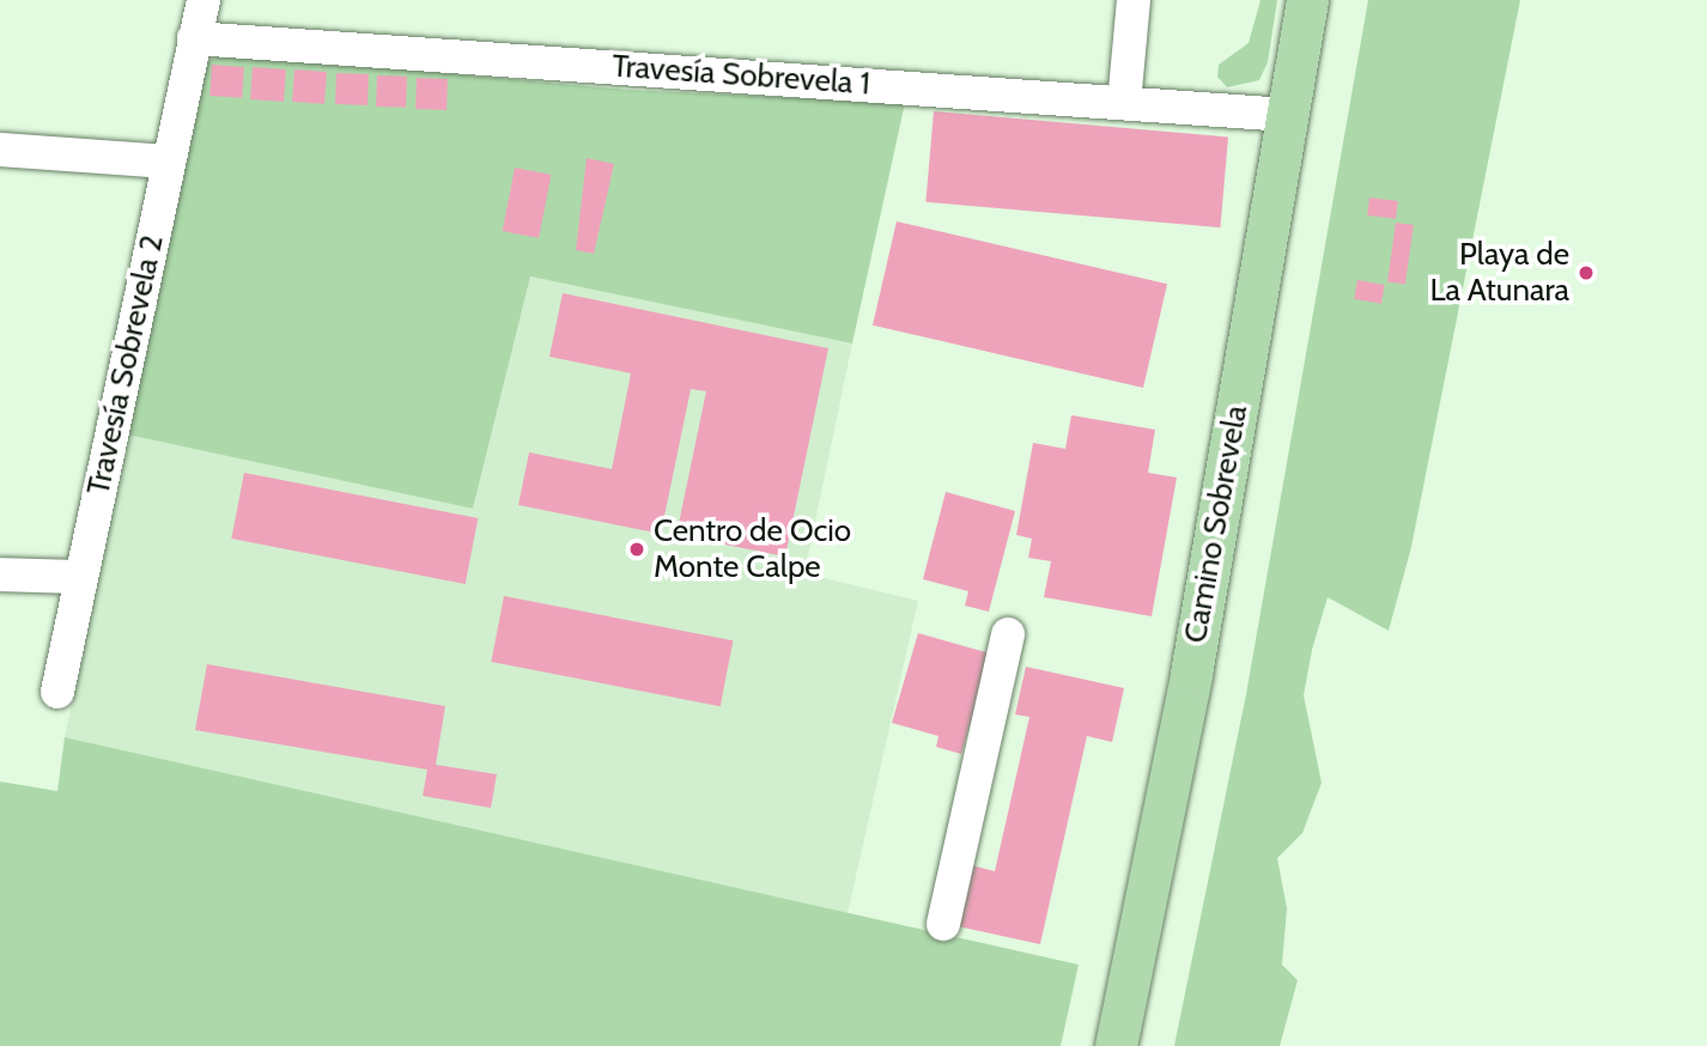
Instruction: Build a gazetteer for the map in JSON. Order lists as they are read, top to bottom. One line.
{"streets":{"main road":["Camino Sobrevela"],"street":["Travesía Sobrevela 1","Travesía Sobrevela 2"]},"crossings":[["Travesía Sobrevela 1","Travesía Sobrevela 2"],["Travesía Sobrevela 1","Camino Sobrevela"]],"places":["Playa de La Atunara","Centro de Ocio Monte Calpe"]}
